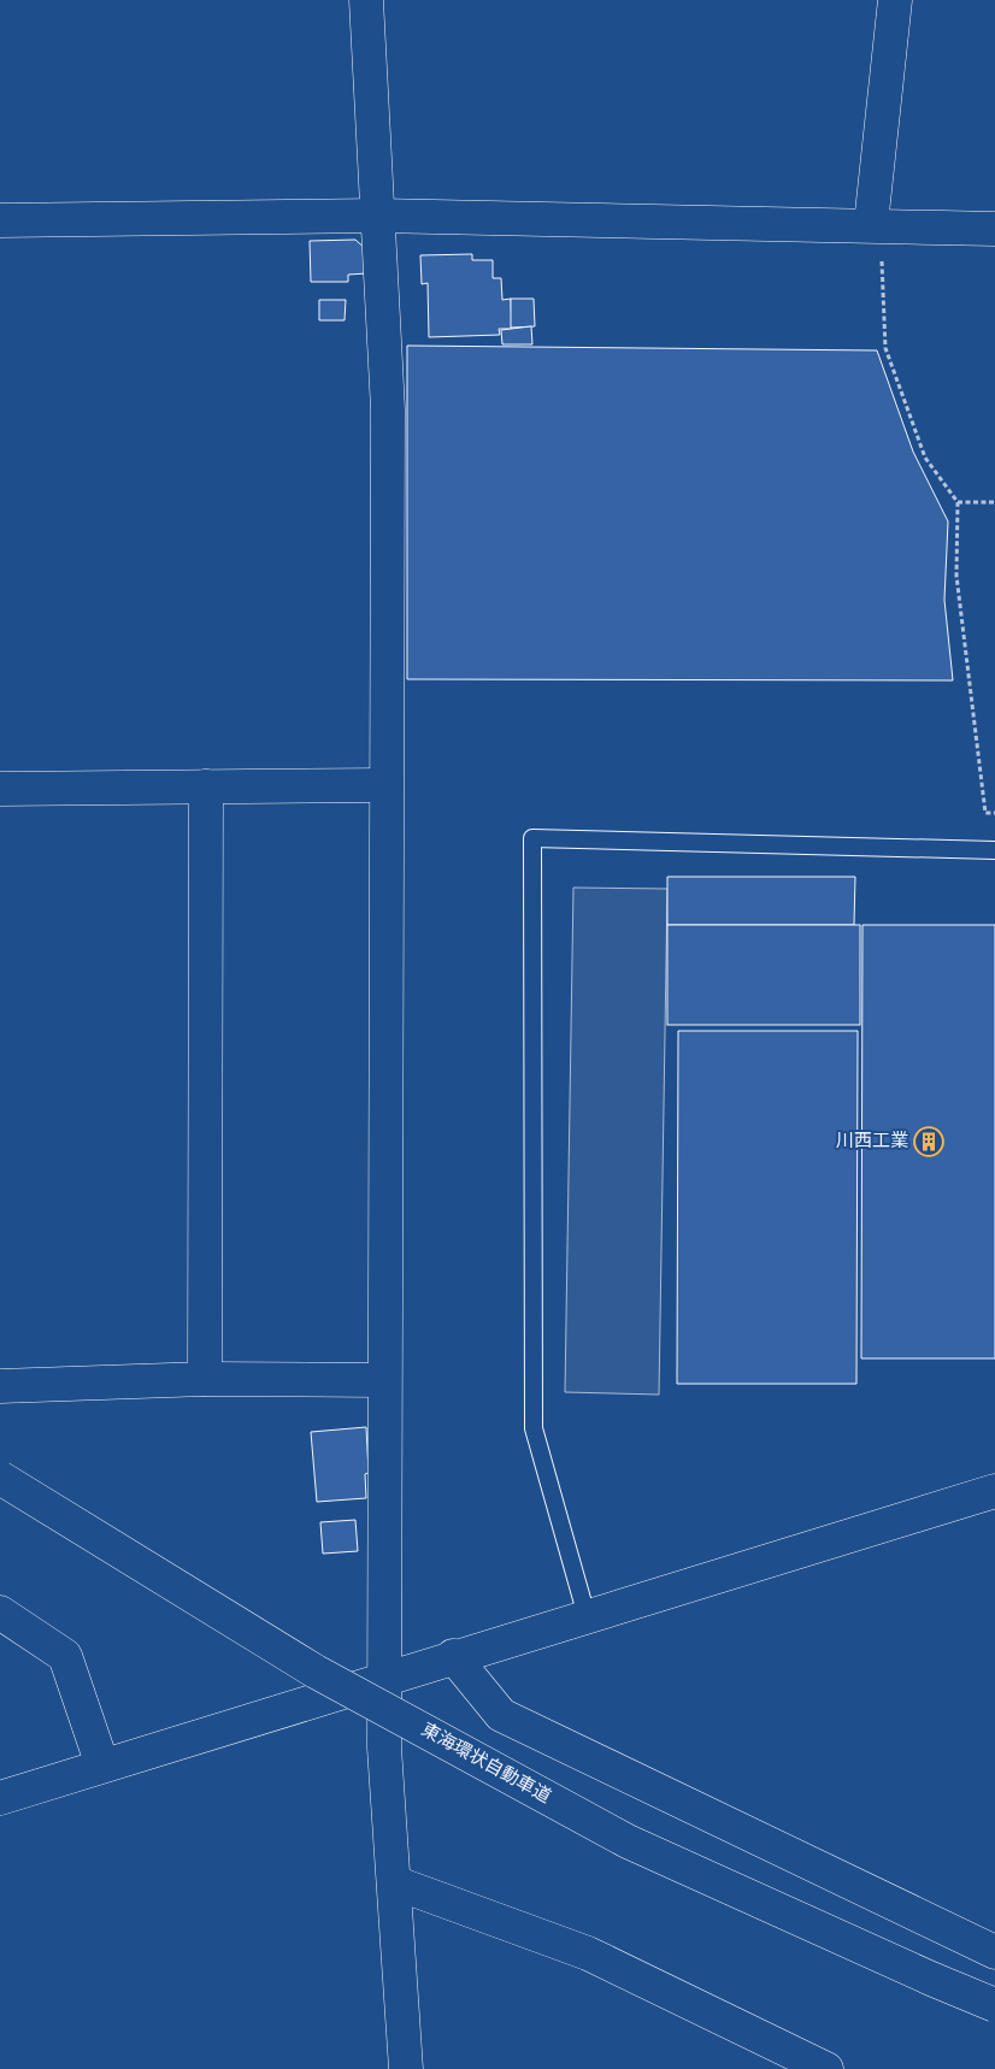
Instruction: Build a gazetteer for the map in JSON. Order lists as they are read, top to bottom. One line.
{"streets":{"main road":["東海環状自動車道"]},"places":{"building":["川西工業"]}}
